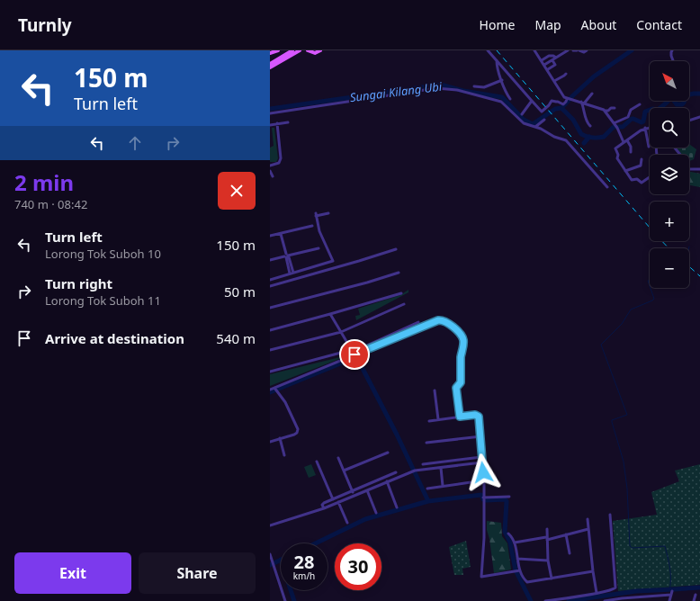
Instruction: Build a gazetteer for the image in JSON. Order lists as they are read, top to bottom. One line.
{"water":["Sungai Kilang Ubi"],"north":"top left","page":{"header":"Turnly","nav":["Home","Map","About","Contact"],"turn":["150 m","Turn left"],"map_buttons":["+","−"],"heading":["2 min","740 m · 08:42"],"list":[{"name":"Turn left","note":"Lorong Tok Suboh 10","value":"150 m"},{"name":"Turn right","note":"Lorong Tok Suboh 11","value":"50 m"},{"name":"Arrive at destination","value":"540 m"}],"speed":"28 km/h","limit":"30","buttons":["Exit","Share"]}}
